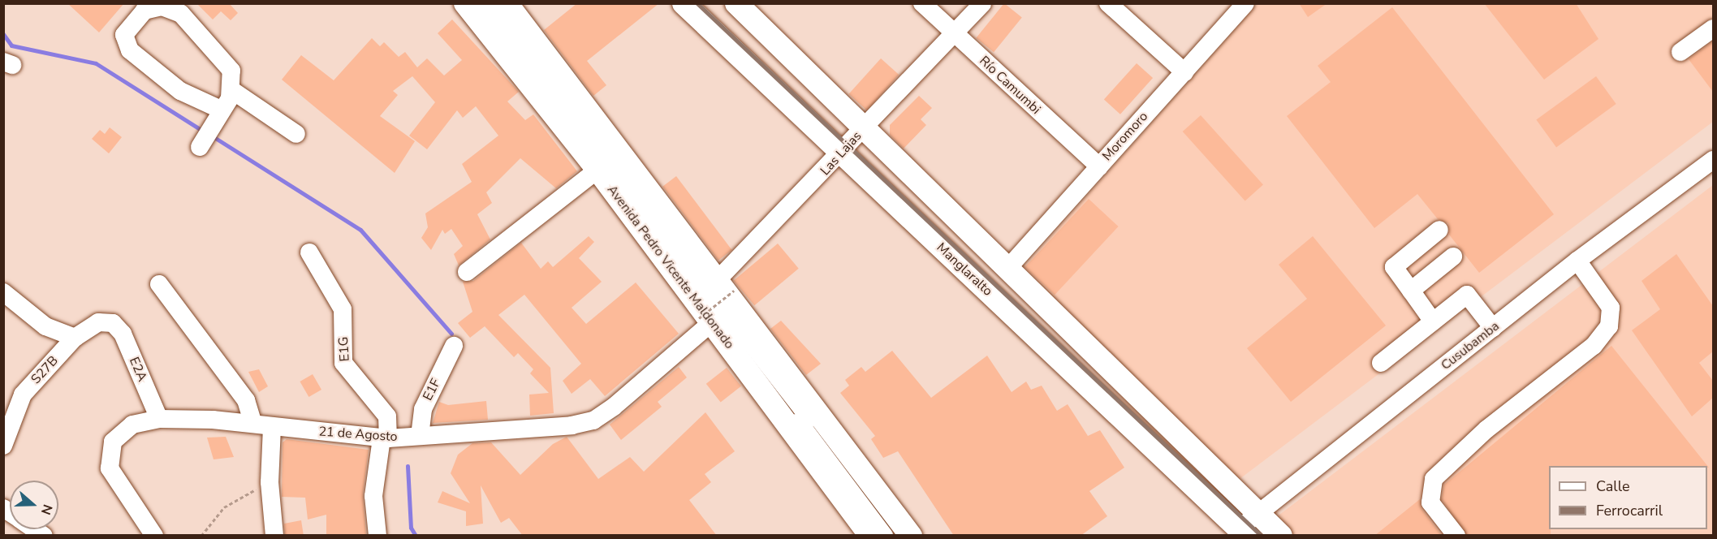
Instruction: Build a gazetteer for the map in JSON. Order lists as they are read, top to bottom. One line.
{"streets":{"main road":["Avenida Pedro Vicente Maldonado","Manglaralto"],"street":["Río Camumbi","Moromoro","Las Lajas","Cusubamba","E1G","E2A","S27B","E1F","21 de Agosto"]},"crossings":[["Río Camumbi","Moromoro"],["Río Camumbi","Las Lajas"],["Las Lajas","Avenida Pedro Vicente Maldonado"],["Las Lajas","Manglaralto"],["Las Lajas","21 de Agosto"],["Avenida Pedro Vicente Maldonado","21 de Agosto"],["Manglaralto","Cusubamba"],["E1G","21 de Agosto"],["E2A","S27B"],["E2A","21 de Agosto"],["E1F","21 de Agosto"]],"legend":["Calle","Ferrocarril"],"north":"right"}
